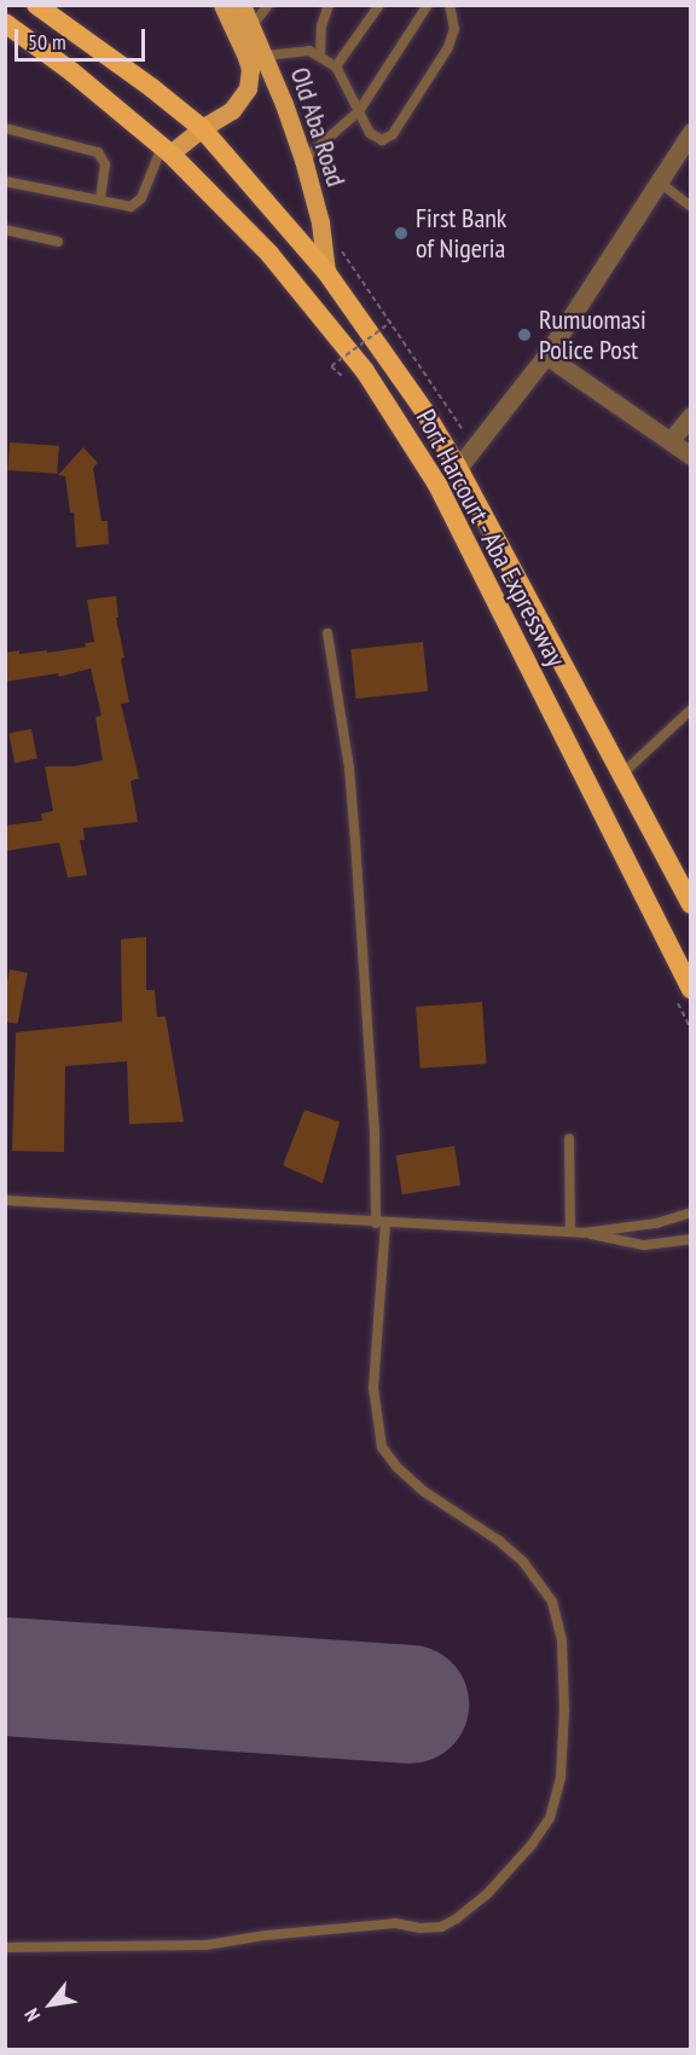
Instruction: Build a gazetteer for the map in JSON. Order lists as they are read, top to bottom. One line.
{"streets":{"highway":["Port Harcourt - Aba Expressway"],"main road":["Old Aba Road"]},"crossings":[["Old Aba Road","Port Harcourt - Aba Expressway"]],"places":["First Bank of Nigeria","Rumuomasi Police Post"],"scale_bar":"50 m","north":"bottom left"}
